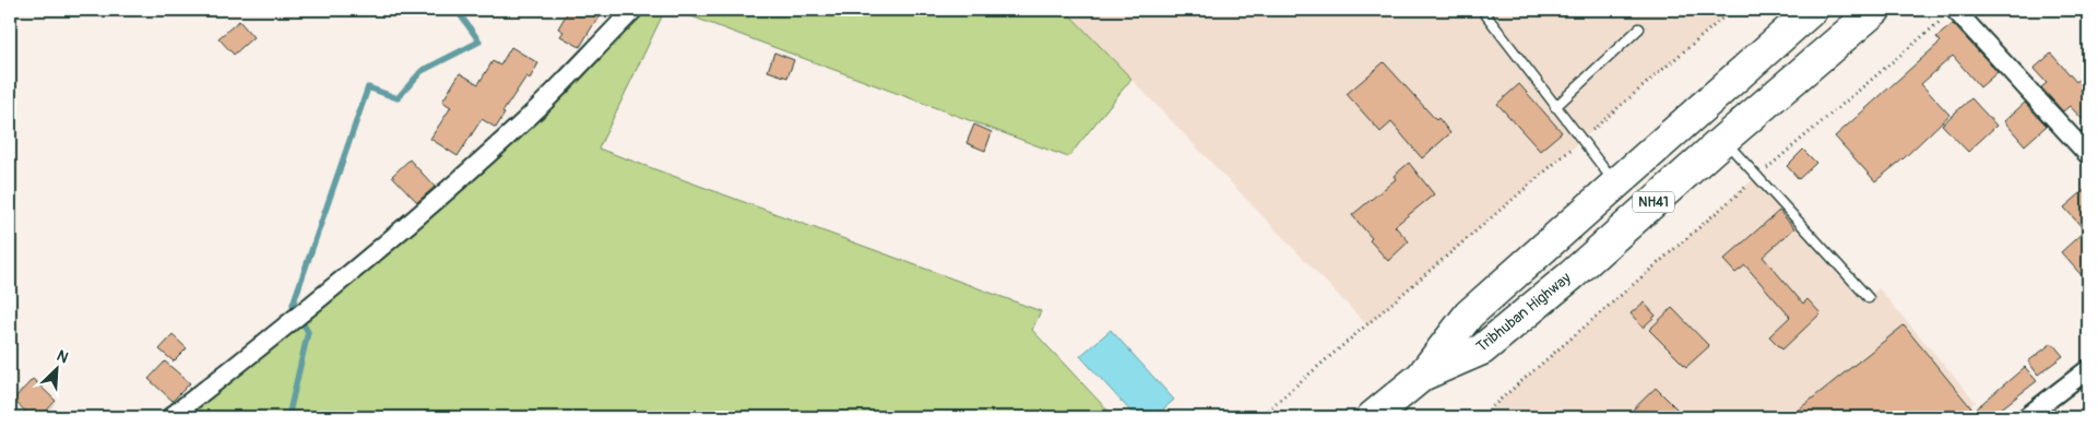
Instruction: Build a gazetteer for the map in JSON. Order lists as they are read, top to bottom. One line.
{"streets":{"highway":["NH41","Tribhuban Highway"]},"crossings":[["NH41","Tribhuban Highway"]],"north":"top right"}
